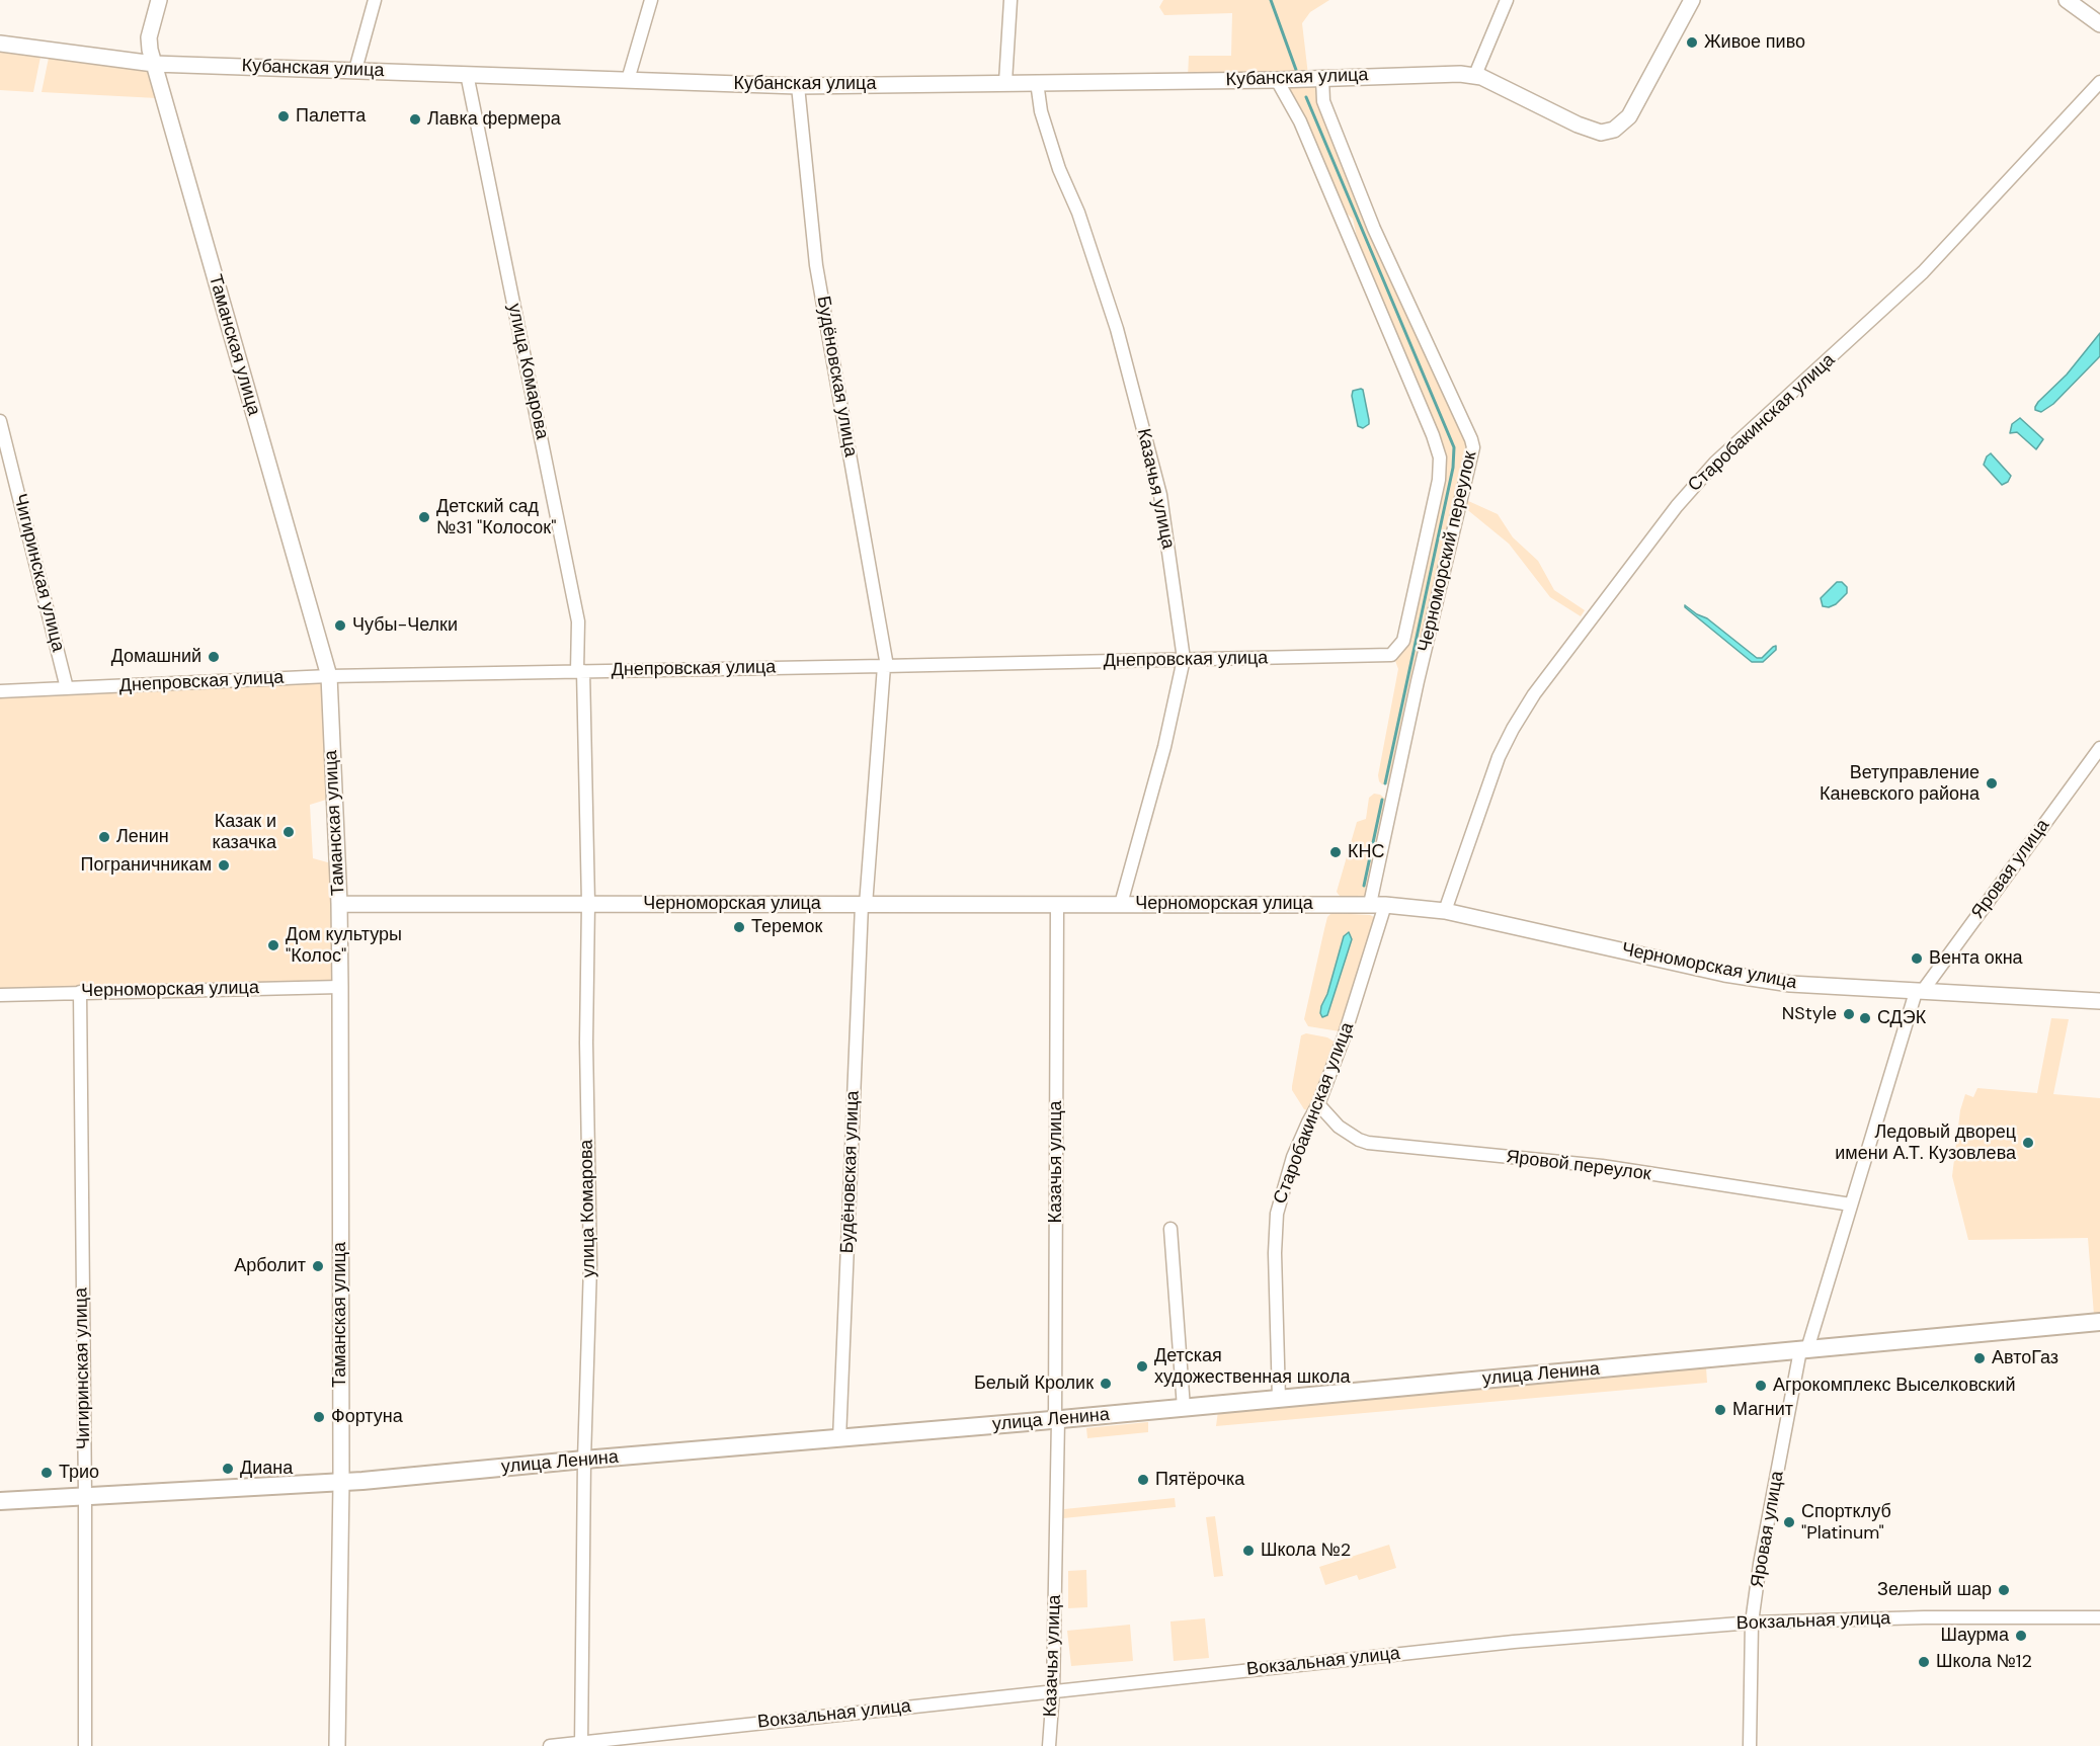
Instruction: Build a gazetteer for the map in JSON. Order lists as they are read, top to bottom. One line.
{"streets":{"main road":["улица Ленина"],"street":["Кубанская улица","Таманская улица","улица Комарова","Будёновская улица","Старобакинская улица","Казачья улица","Черноморский переулок","Чигиринская улица","Днепровская улица","Яровая улица","Черноморская улица","Яровой переулок","Вокзальная улица"]},"crossings":[["Кубанская улица","Таманская улица"],["Кубанская улица","улица Комарова"],["Кубанская улица","Будёновская улица"],["Кубанская улица","Казачья улица"],["Кубанская улица","Черноморский переулок"],["Кубанская улица","Днепровская улица"],["Таманская улица","Днепровская улица"],["Таманская улица","Черноморская улица"],["Таманская улица","улица Ленина"],["улица Комарова","Днепровская улица"],["улица Комарова","Черноморская улица"],["улица Комарова","улица Ленина"],["улица Комарова","Вокзальная улица"],["Будёновская улица","Днепровская улица"],["Будёновская улица","Черноморская улица"],["Будёновская улица","улица Ленина"],["Старобакинская улица","Черноморская улица"],["Старобакинская улица","Яровой переулок"],["Старобакинская улица","улица Ленина"],["Казачья улица","Днепровская улица"],["Казачья улица","Черноморская улица"],["Казачья улица","улица Ленина"],["Казачья улица","Вокзальная улица"],["Черноморский переулок","Черноморская улица"],["Чигиринская улица","Днепровская улица"],["Чигиринская улица","Черноморская улица"],["Чигиринская улица","улица Ленина"],["Яровая улица","Черноморская улица"],["Яровая улица","Яровой переулок"],["Яровая улица","улица Ленина"],["Яровая улица","Вокзальная улица"]],"places":["Живое пиво","Палетта","Лавка фермера","Детский сад №31 \"Колосок\"","Чубы-Челки","Домашний","Ветуправление Каневского района","Казак и казачка","Ленин","КНС","Пограничникам","Теремок","Дом культуры \"Колос\"","Вента окна","NStyle","СДЭК","Ледовый дворец имени А.Т. Кузовлева","Арболит","АвтоГаз","Детская художественная школа","Белый Кролик","Агрокомплекс Выселковский","Магнит","Фортуна","Диана","Трио","Пятёрочка","Спортклуб \"Platinum\"","Школа №2","Зеленый шар","Шаурма","Школа №12"]}
